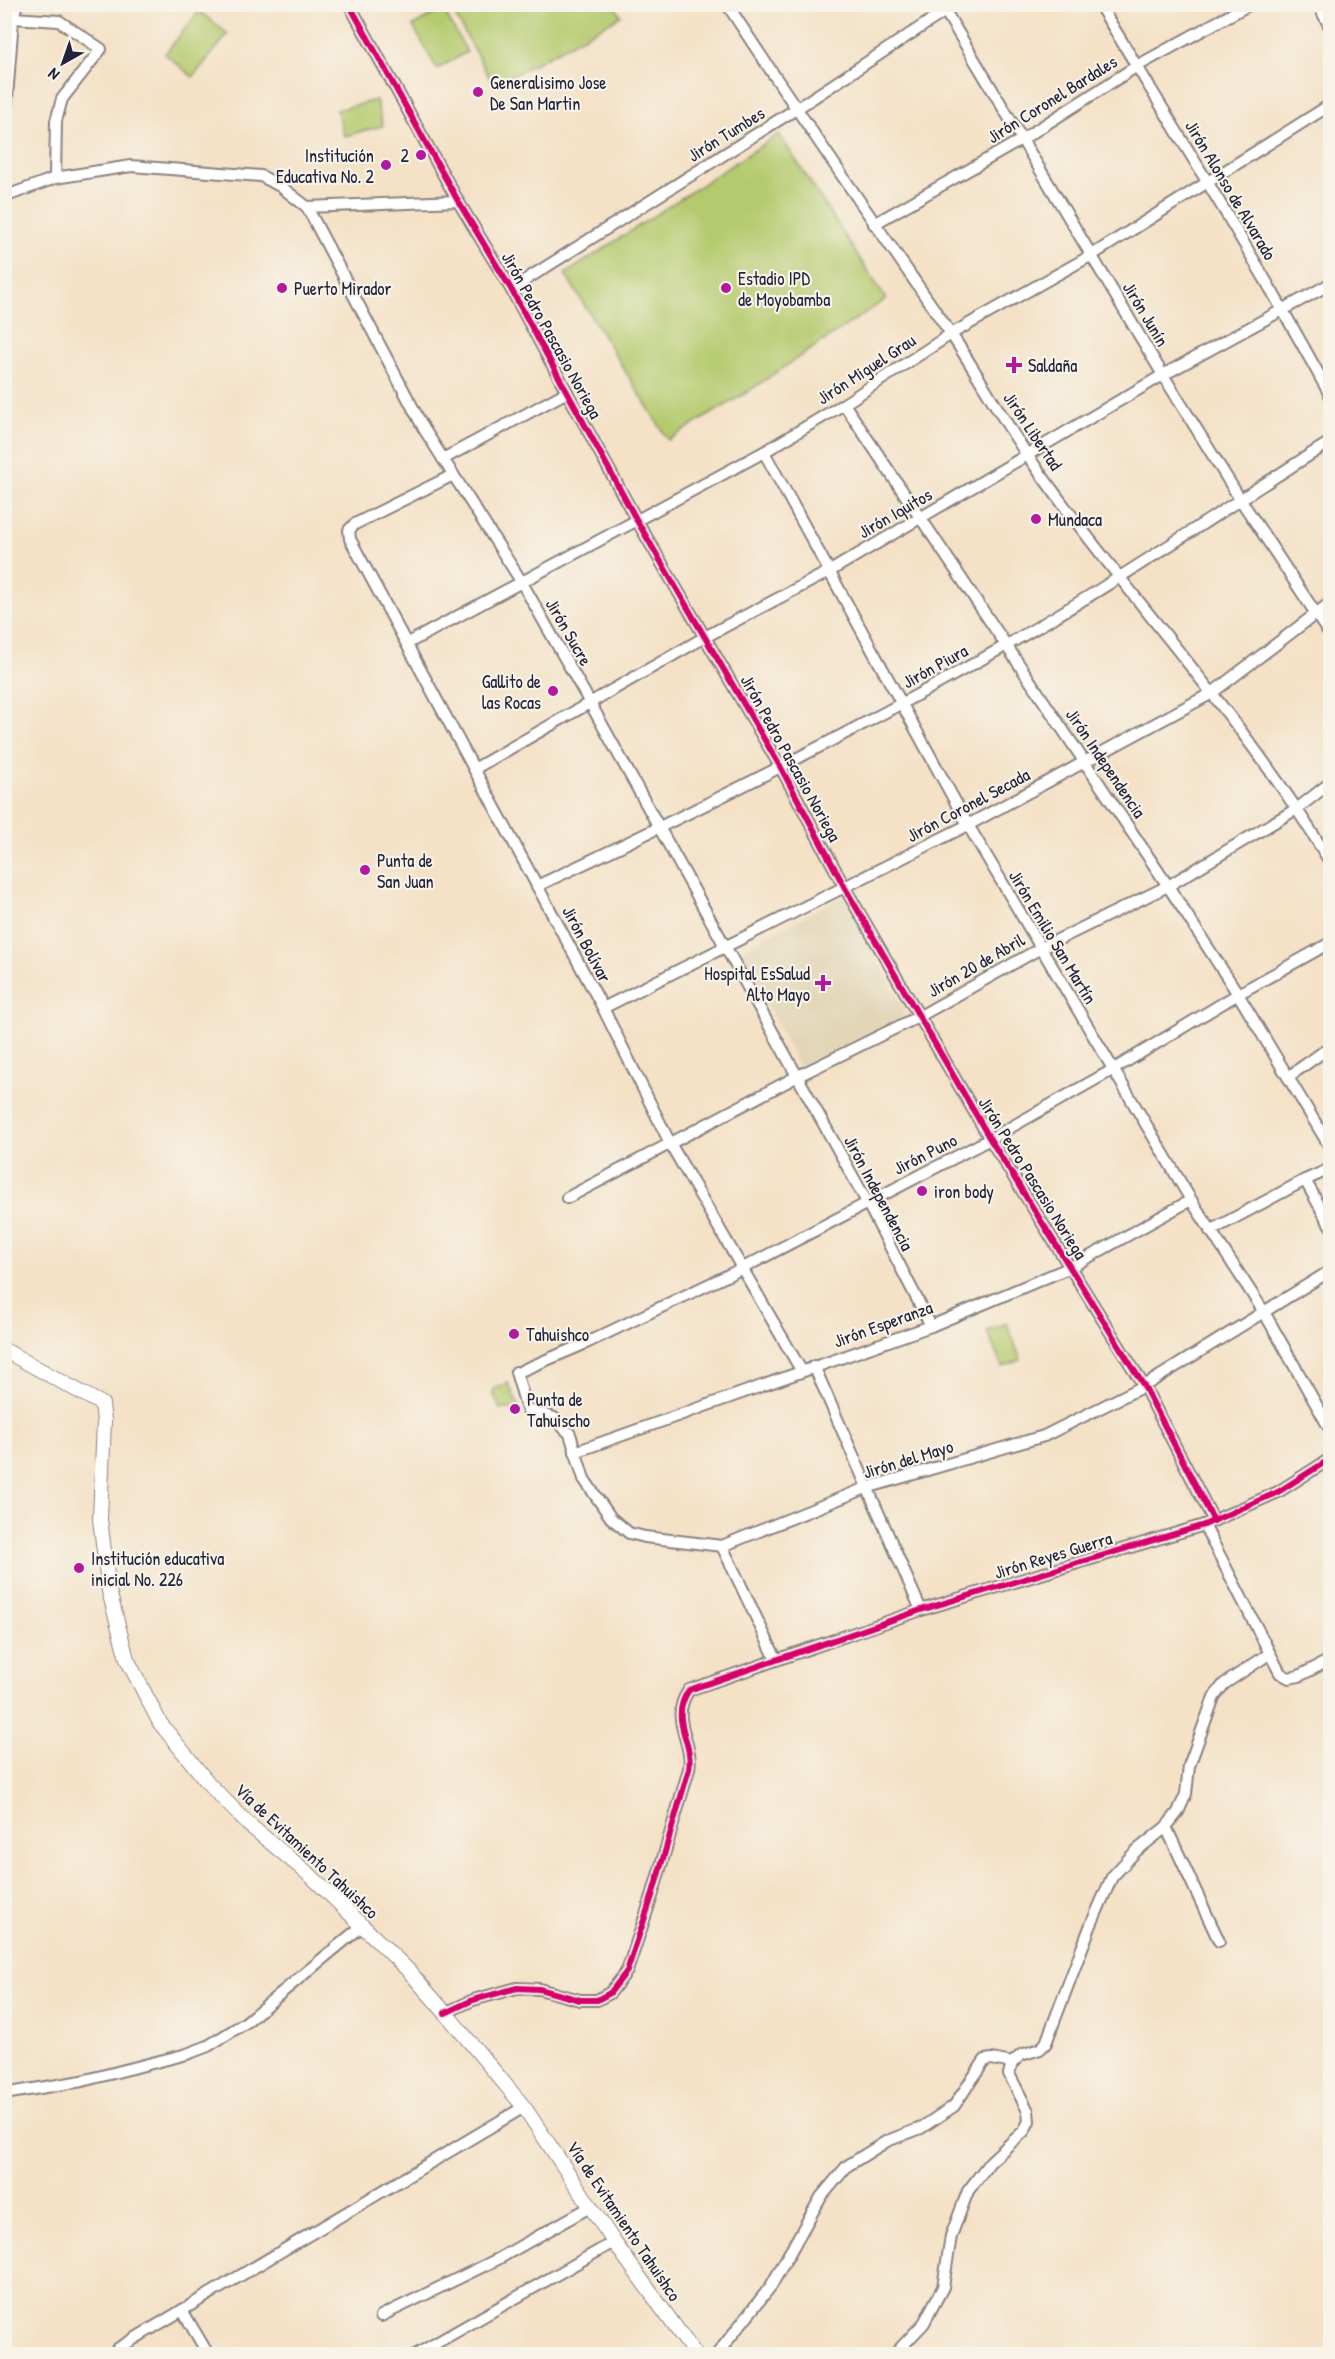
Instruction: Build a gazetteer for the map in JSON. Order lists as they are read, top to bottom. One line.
{"streets":{"main road":["Vía de Evitamiento Tahuishco"],"street":["Jirón Coronel Bardales","Jirón Tumbes","Jirón Alonso de Alvarado","Jirón Junín","Jirón Pedro Pascasio Noriega","Jirón Miguel Grau","Jirón Libertad","Jirón Iquitos","Jirón Sucre","Jirón Piura","Jirón Independencia","Jirón Coronel Secada","Jirón Emilio San Martín","Jirón Bolívar","Jirón 20 de Abril","Jirón Puno","Jirón Esperanza","Jirón del Mayo","Jirón Reyes Guerra"]},"crossings":[["Jirón Coronel Bardales","Jirón Alonso de Alvarado"],["Jirón Coronel Bardales","Jirón Junín"],["Jirón Coronel Bardales","Jirón Libertad"],["Jirón Tumbes","Jirón Junín"],["Jirón Tumbes","Jirón Pedro Pascasio Noriega"],["Jirón Tumbes","Jirón Libertad"],["Jirón Alonso de Alvarado","Jirón Miguel Grau"],["Jirón Alonso de Alvarado","Jirón Iquitos"],["Jirón Junín","Jirón Miguel Grau"],["Jirón Junín","Jirón Iquitos"],["Jirón Junín","Jirón Piura"],["Jirón Junín","Jirón Coronel Secada"],["Jirón Pedro Pascasio Noriega","Jirón Miguel Grau"],["Jirón Pedro Pascasio Noriega","Jirón Iquitos"],["Jirón Pedro Pascasio Noriega","Jirón Piura"],["Jirón Pedro Pascasio Noriega","Jirón Coronel Secada"],["Jirón Pedro Pascasio Noriega","Jirón 20 de Abril"],["Jirón Pedro Pascasio Noriega","Jirón Puno"],["Jirón Pedro Pascasio Noriega","Jirón Esperanza"],["Jirón Pedro Pascasio Noriega","Jirón del Mayo"],["Jirón Pedro Pascasio Noriega","Jirón Reyes Guerra"],["Jirón Miguel Grau","Jirón Libertad"],["Jirón Miguel Grau","Jirón Sucre"],["Jirón Miguel Grau","Jirón Independencia"],["Jirón Miguel Grau","Jirón Emilio San Martín"],["Jirón Miguel Grau","Jirón Bolívar"],["Jirón Libertad","Jirón Iquitos"],["Jirón Libertad","Jirón Piura"],["Jirón Libertad","Jirón Coronel Secada"],["Jirón Libertad","Jirón 20 de Abril"],["Jirón Iquitos","Jirón Sucre"],["Jirón Iquitos","Jirón Independencia"],["Jirón Iquitos","Jirón Emilio San Martín"],["Jirón Iquitos","Jirón Bolívar"],["Jirón Sucre","Jirón Piura"],["Jirón Sucre","Jirón Independencia"],["Jirón Sucre","Jirón Coronel Secada"],["Jirón Sucre","Jirón Bolívar"],["Jirón Sucre","Jirón 20 de Abril"],["Jirón Piura","Jirón Independencia"],["Jirón Piura","Jirón Emilio San Martín"],["Jirón Piura","Jirón Bolívar"],["Jirón Independencia","Jirón Coronel Secada"],["Jirón Independencia","Jirón 20 de Abril"],["Jirón Independencia","Jirón Puno"],["Jirón Independencia","Jirón Esperanza"],["Jirón Coronel Secada","Jirón Emilio San Martín"],["Jirón Coronel Secada","Jirón Bolívar"],["Jirón Emilio San Martín","Jirón 20 de Abril"],["Jirón Emilio San Martín","Jirón Puno"],["Jirón Emilio San Martín","Jirón Esperanza"],["Jirón Emilio San Martín","Jirón del Mayo"],["Jirón Bolívar","Jirón 20 de Abril"],["Jirón Bolívar","Jirón Puno"],["Jirón Bolívar","Jirón Esperanza"],["Jirón Puno","Jirón del Mayo"],["Jirón Esperanza","Jirón del Mayo"],["Jirón Reyes Guerra","Vía de Evitamiento Tahuishco"]],"places":{"other":["Generalisimo Jose De San Martin","2","Institución Educativa No. 2","Puerto Mirador","Estadio IPD de Moyobamba","Mundaca","Gallito de las Rocas","Punta de San Juan","iron body","Tahuishco","Punta de Tahuischo","Institución educativa inicial No. 226"],"health":["Saldaña","Hospital EsSalud Alto Mayo"]},"north":"bottom left"}
